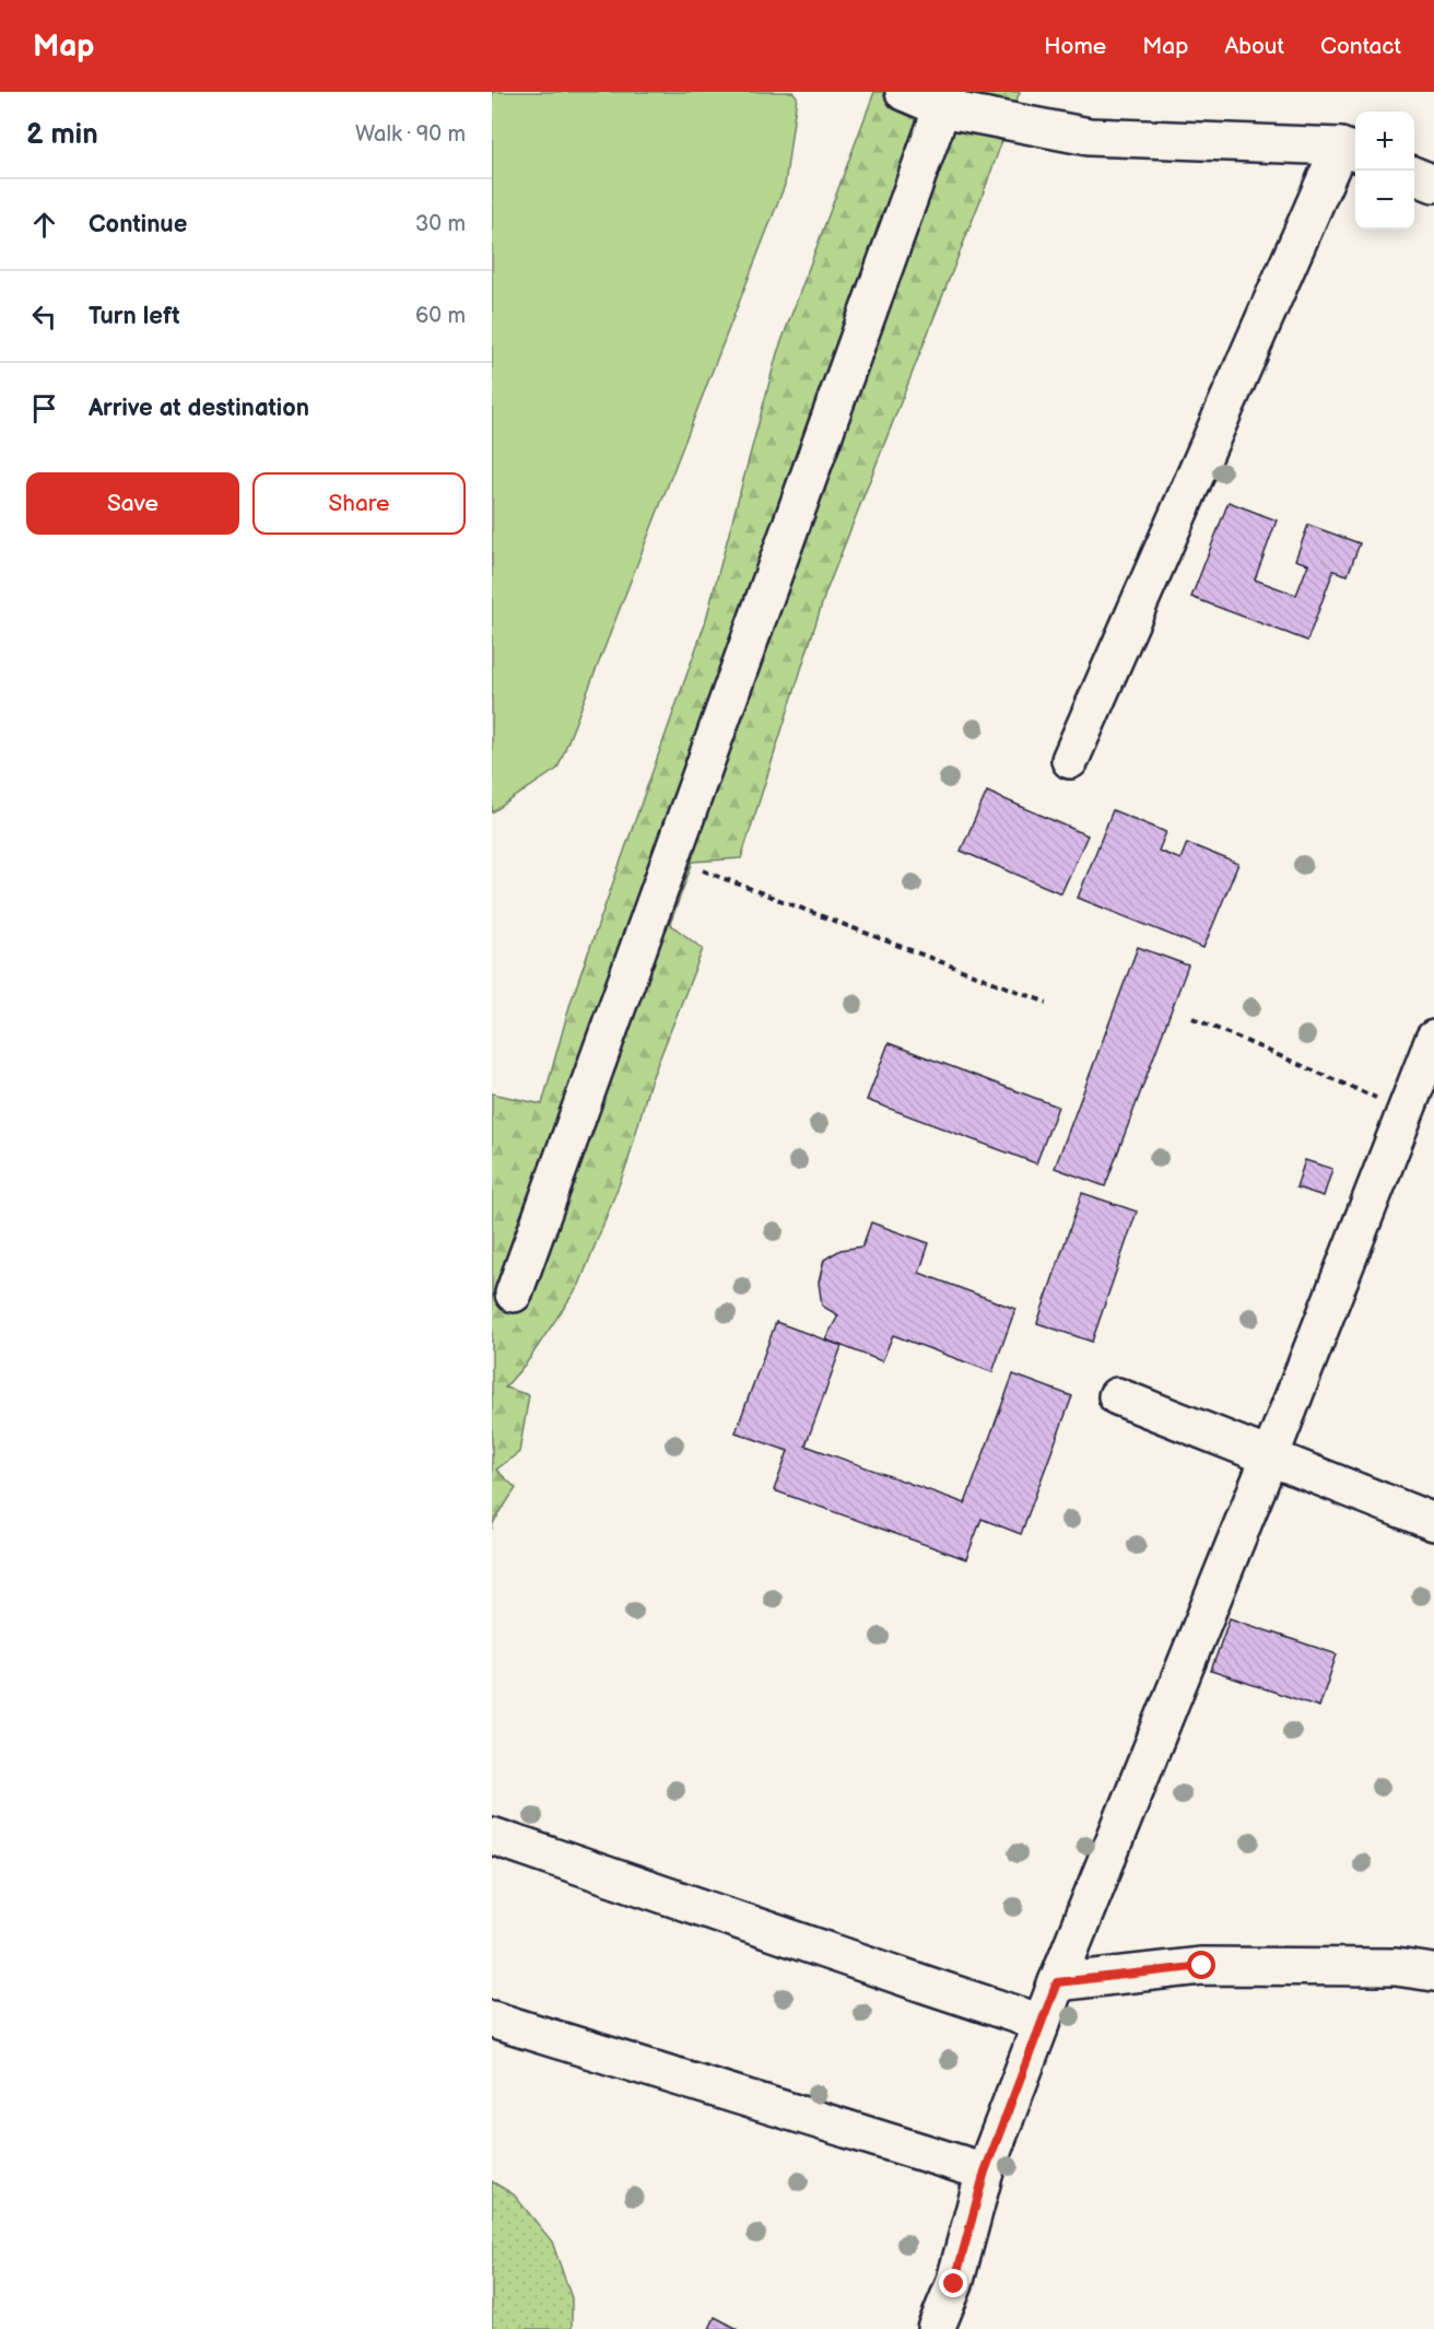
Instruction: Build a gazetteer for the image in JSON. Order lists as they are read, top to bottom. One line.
{"page":{"header":"Map","nav":["Home","Map","About","Contact"],"heading":["2 min","Walk · 90 m"],"map_buttons":["+","−"],"list":[["Continue","30 m"],["Turn left","60 m"],"Arrive at destination"],"buttons":["Save","Share"]}}
